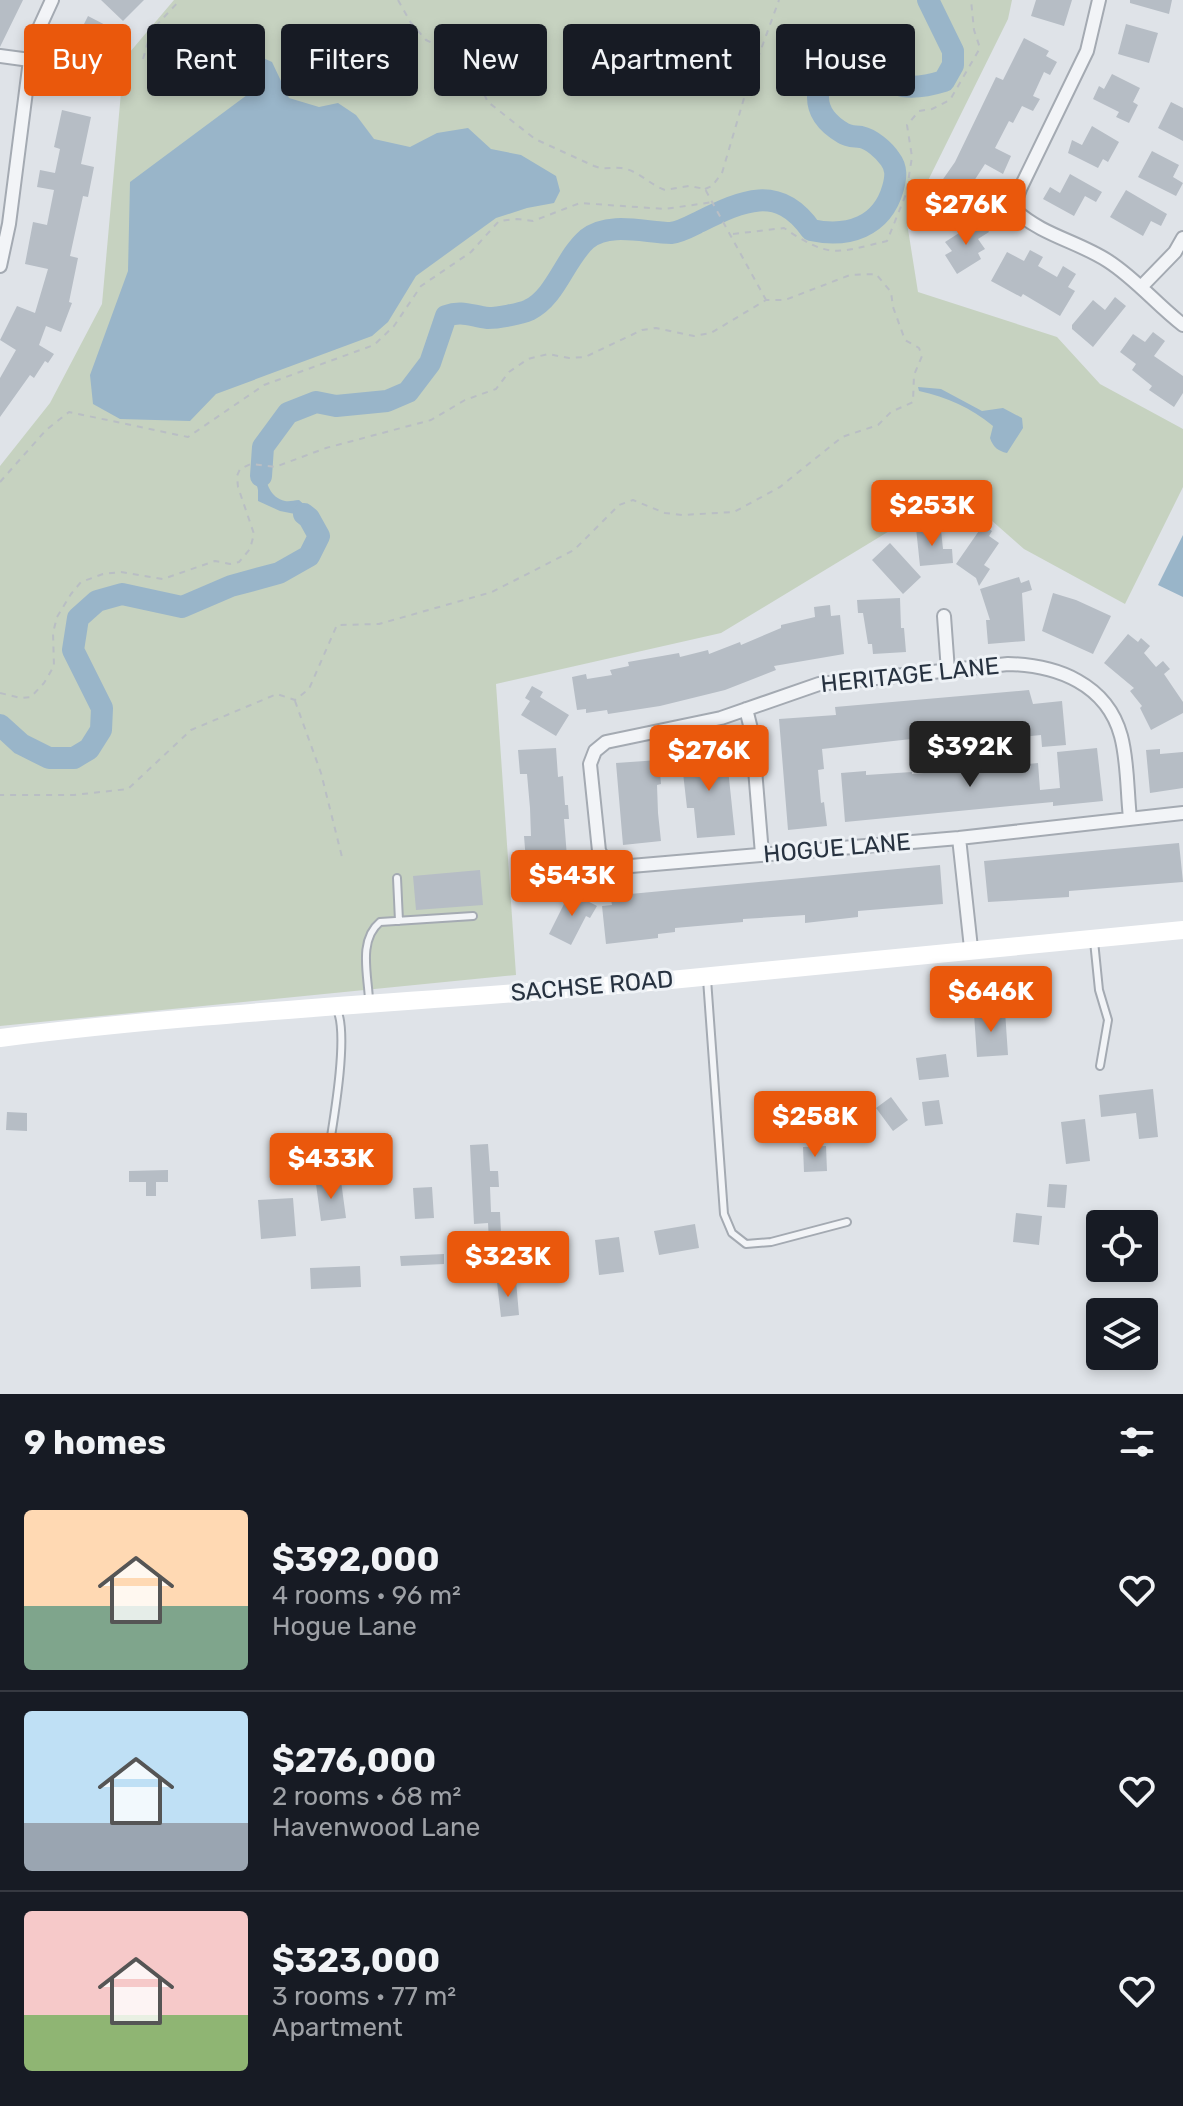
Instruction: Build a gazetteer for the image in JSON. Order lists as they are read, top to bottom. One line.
{"streets":{"main road":["SACHSE ROAD"],"street":["HERITAGE LANE","HOGUE LANE"]},"crossings":[["HERITAGE LANE","HOGUE LANE"]],"page":{"chip":["Buy","Rent","Filters","New","Apartment","House"],"price":["$276K","$253K","$392K","$276K","$543K","$646K","$258K","$433K","$323K"],"heading":"9 homes","list":[{"name":"$392,000","note":"4 rooms · 96 m² · Hogue Lane"},{"name":"$276,000","note":"2 rooms · 68 m² · Havenwood Lane"},{"name":"$323,000","note":"3 rooms · 77 m² · Apartment"}]}}
